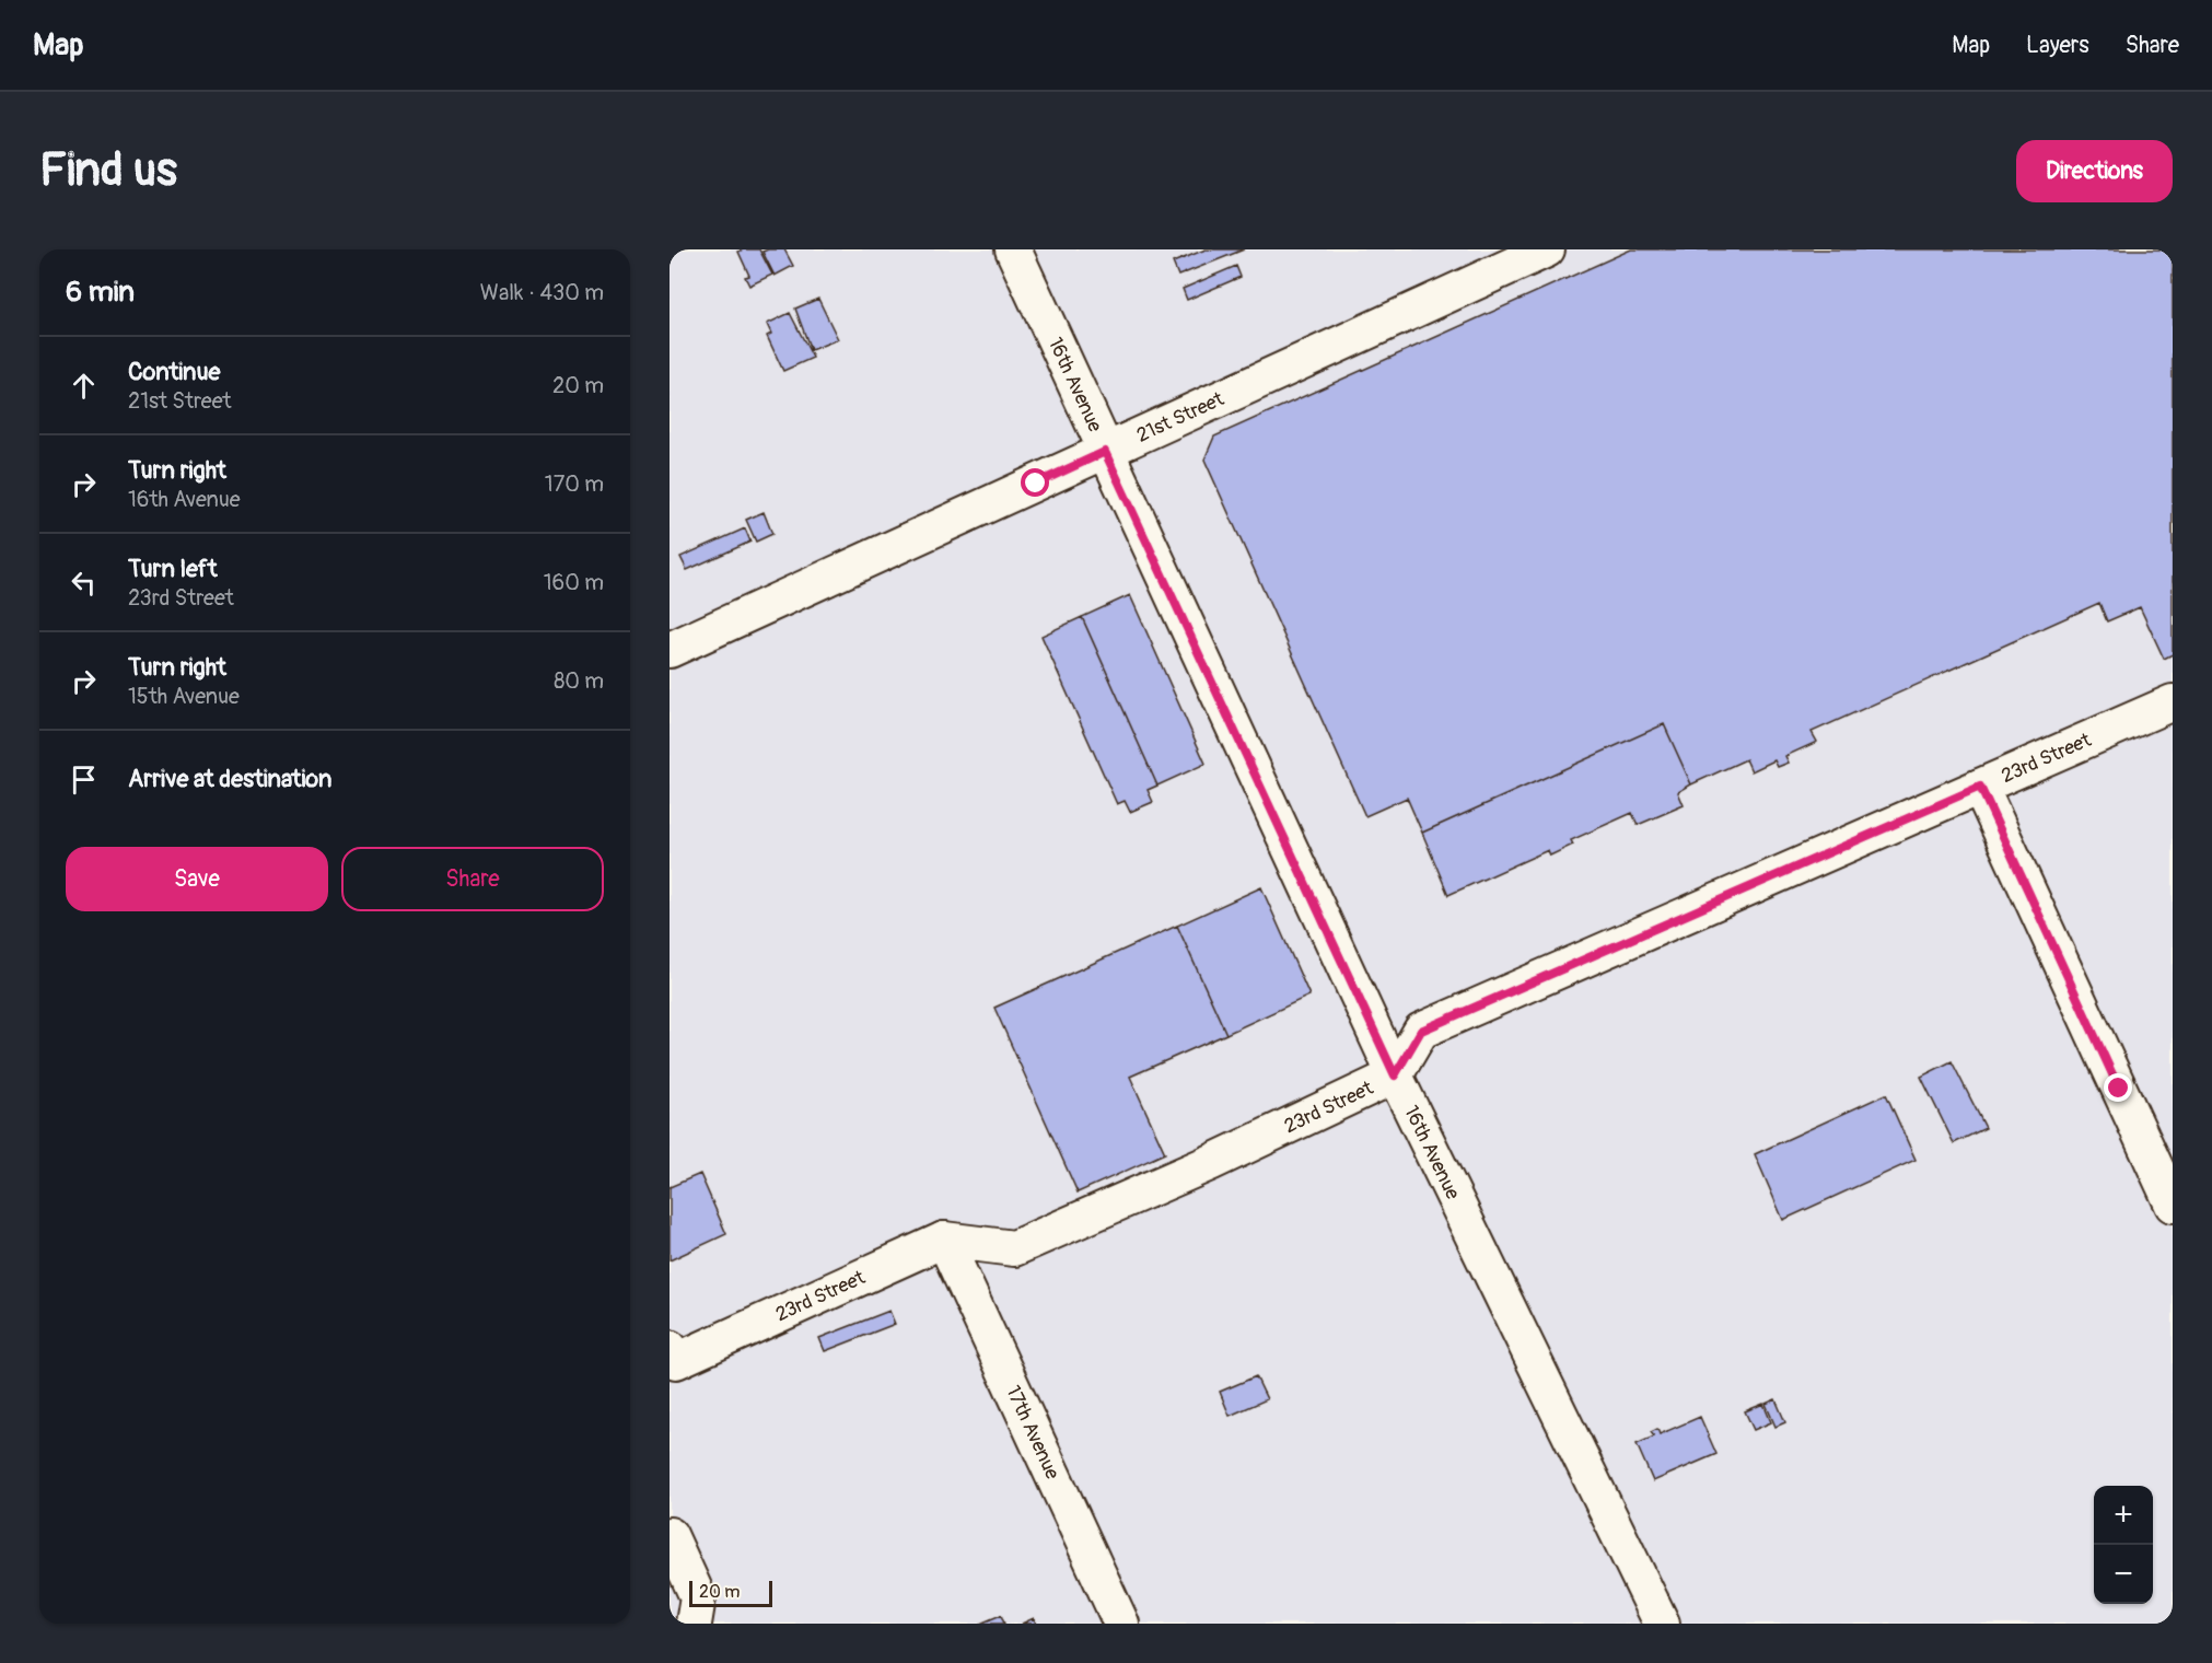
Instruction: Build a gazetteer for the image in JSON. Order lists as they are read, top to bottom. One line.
{"streets":{"lane":["16th Avenue","21st Street","23rd Street","17th Avenue"]},"crossings":[["16th Avenue","21st Street"],["16th Avenue","23rd Street"],["23rd Street","17th Avenue"]],"scale_bar":"20 m","page":{"header":"Map","nav":["Map","Layers","Share"],"buttons":["Directions",["Save","Share"]],"title":"Find us","heading":["6 min","Walk · 430 m"],"list":[["Continue","21st Street","20 m"],["Turn right","16th Avenue","170 m"],["Turn left","23rd Street","160 m"],["Turn right","15th Avenue","80 m"],"Arrive at destination"],"map_buttons":["+","−"],"scale":"20 m"}}
